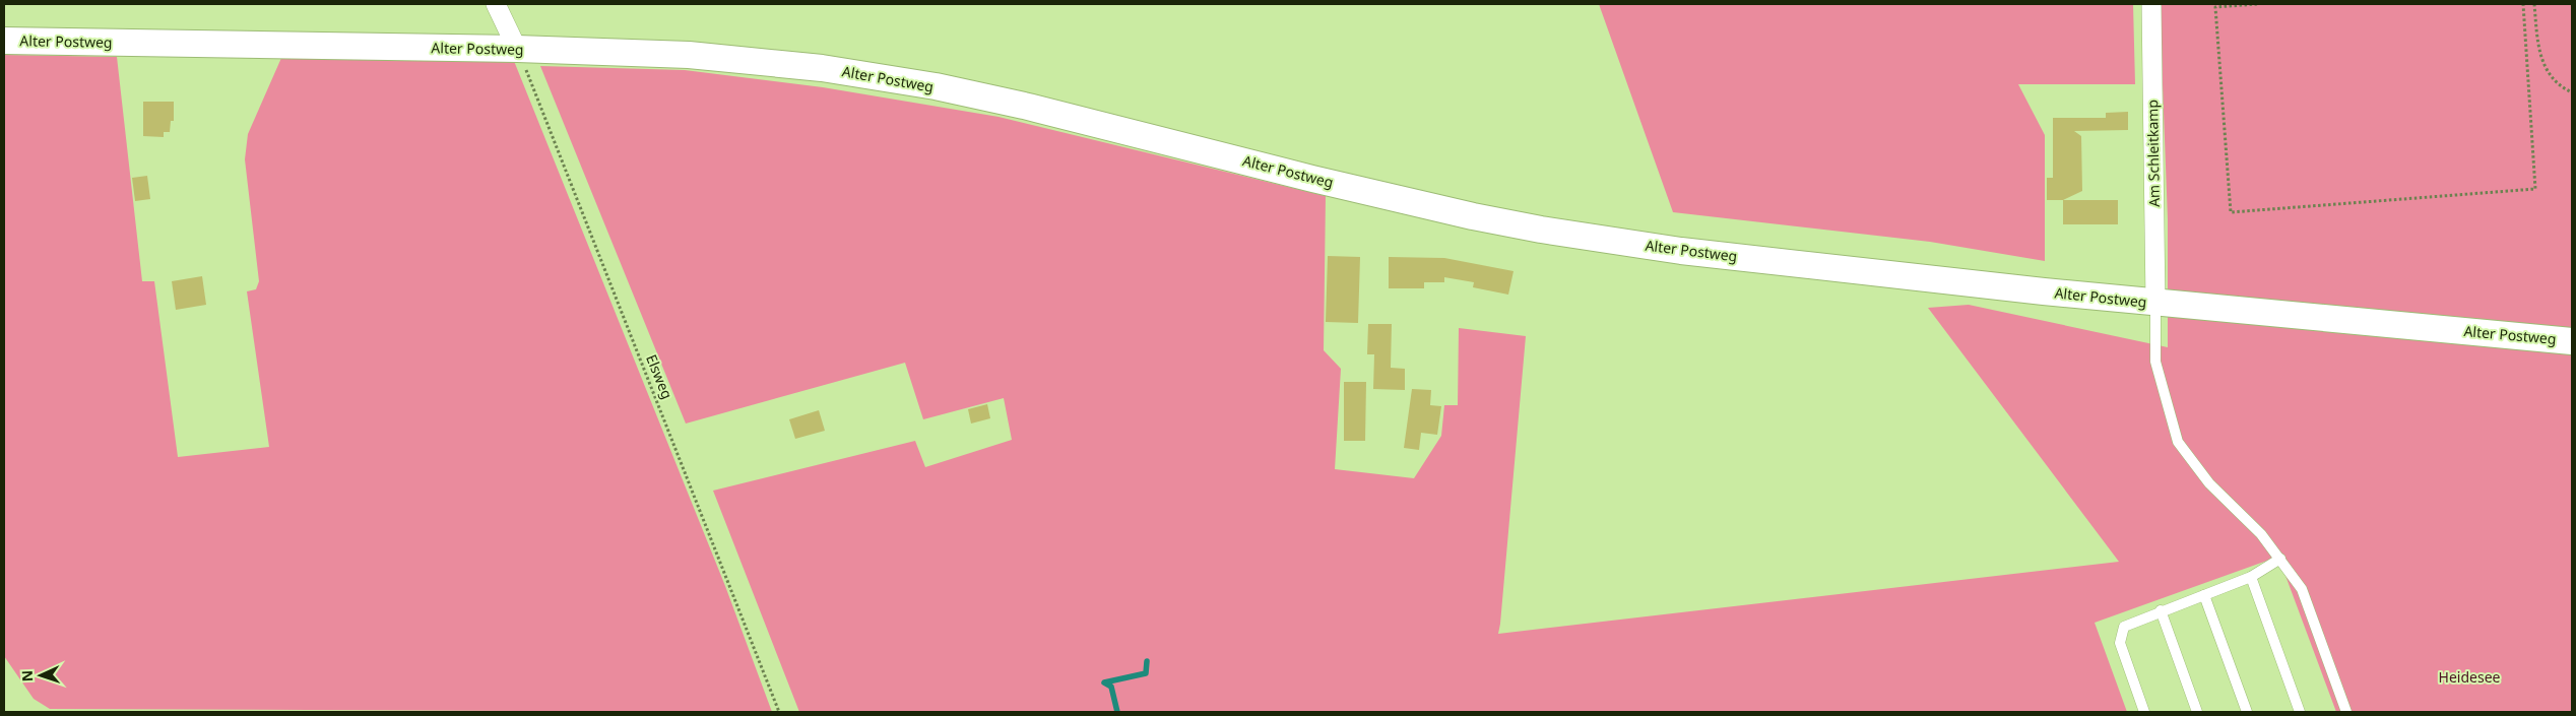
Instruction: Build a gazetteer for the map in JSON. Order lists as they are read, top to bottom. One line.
{"streets":{"main road":["Alter Postweg"],"street":["Am Schleitkamp"],"path":["Elsweg"]},"crossings":[["Alter Postweg","Am Schleitkamp"],["Alter Postweg","Elsweg"]],"parks":["Heidesee"],"north":"left"}
